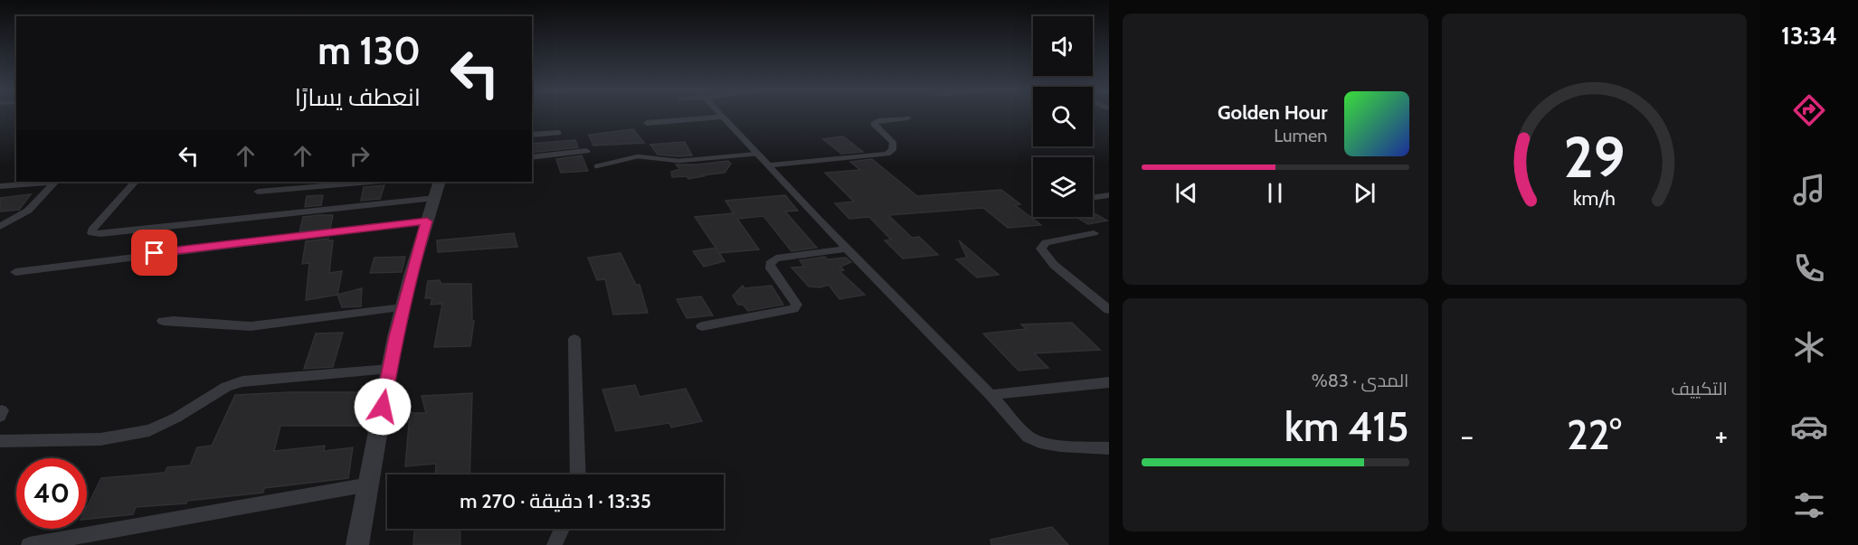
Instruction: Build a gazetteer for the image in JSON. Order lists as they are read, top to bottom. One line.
{"page":{"tabs":"13:34","turn":["130 m","انعطف يسارًا"],"song":["Golden Hour","Lumen"],"tile":["التكييف",["المدى · 83%","415 km"]],"heat":["−","22°","+"],"limit":"40","trip":"13:35 · 1 دقيقة · 270 m","gauge":["29","km/h"]}}
